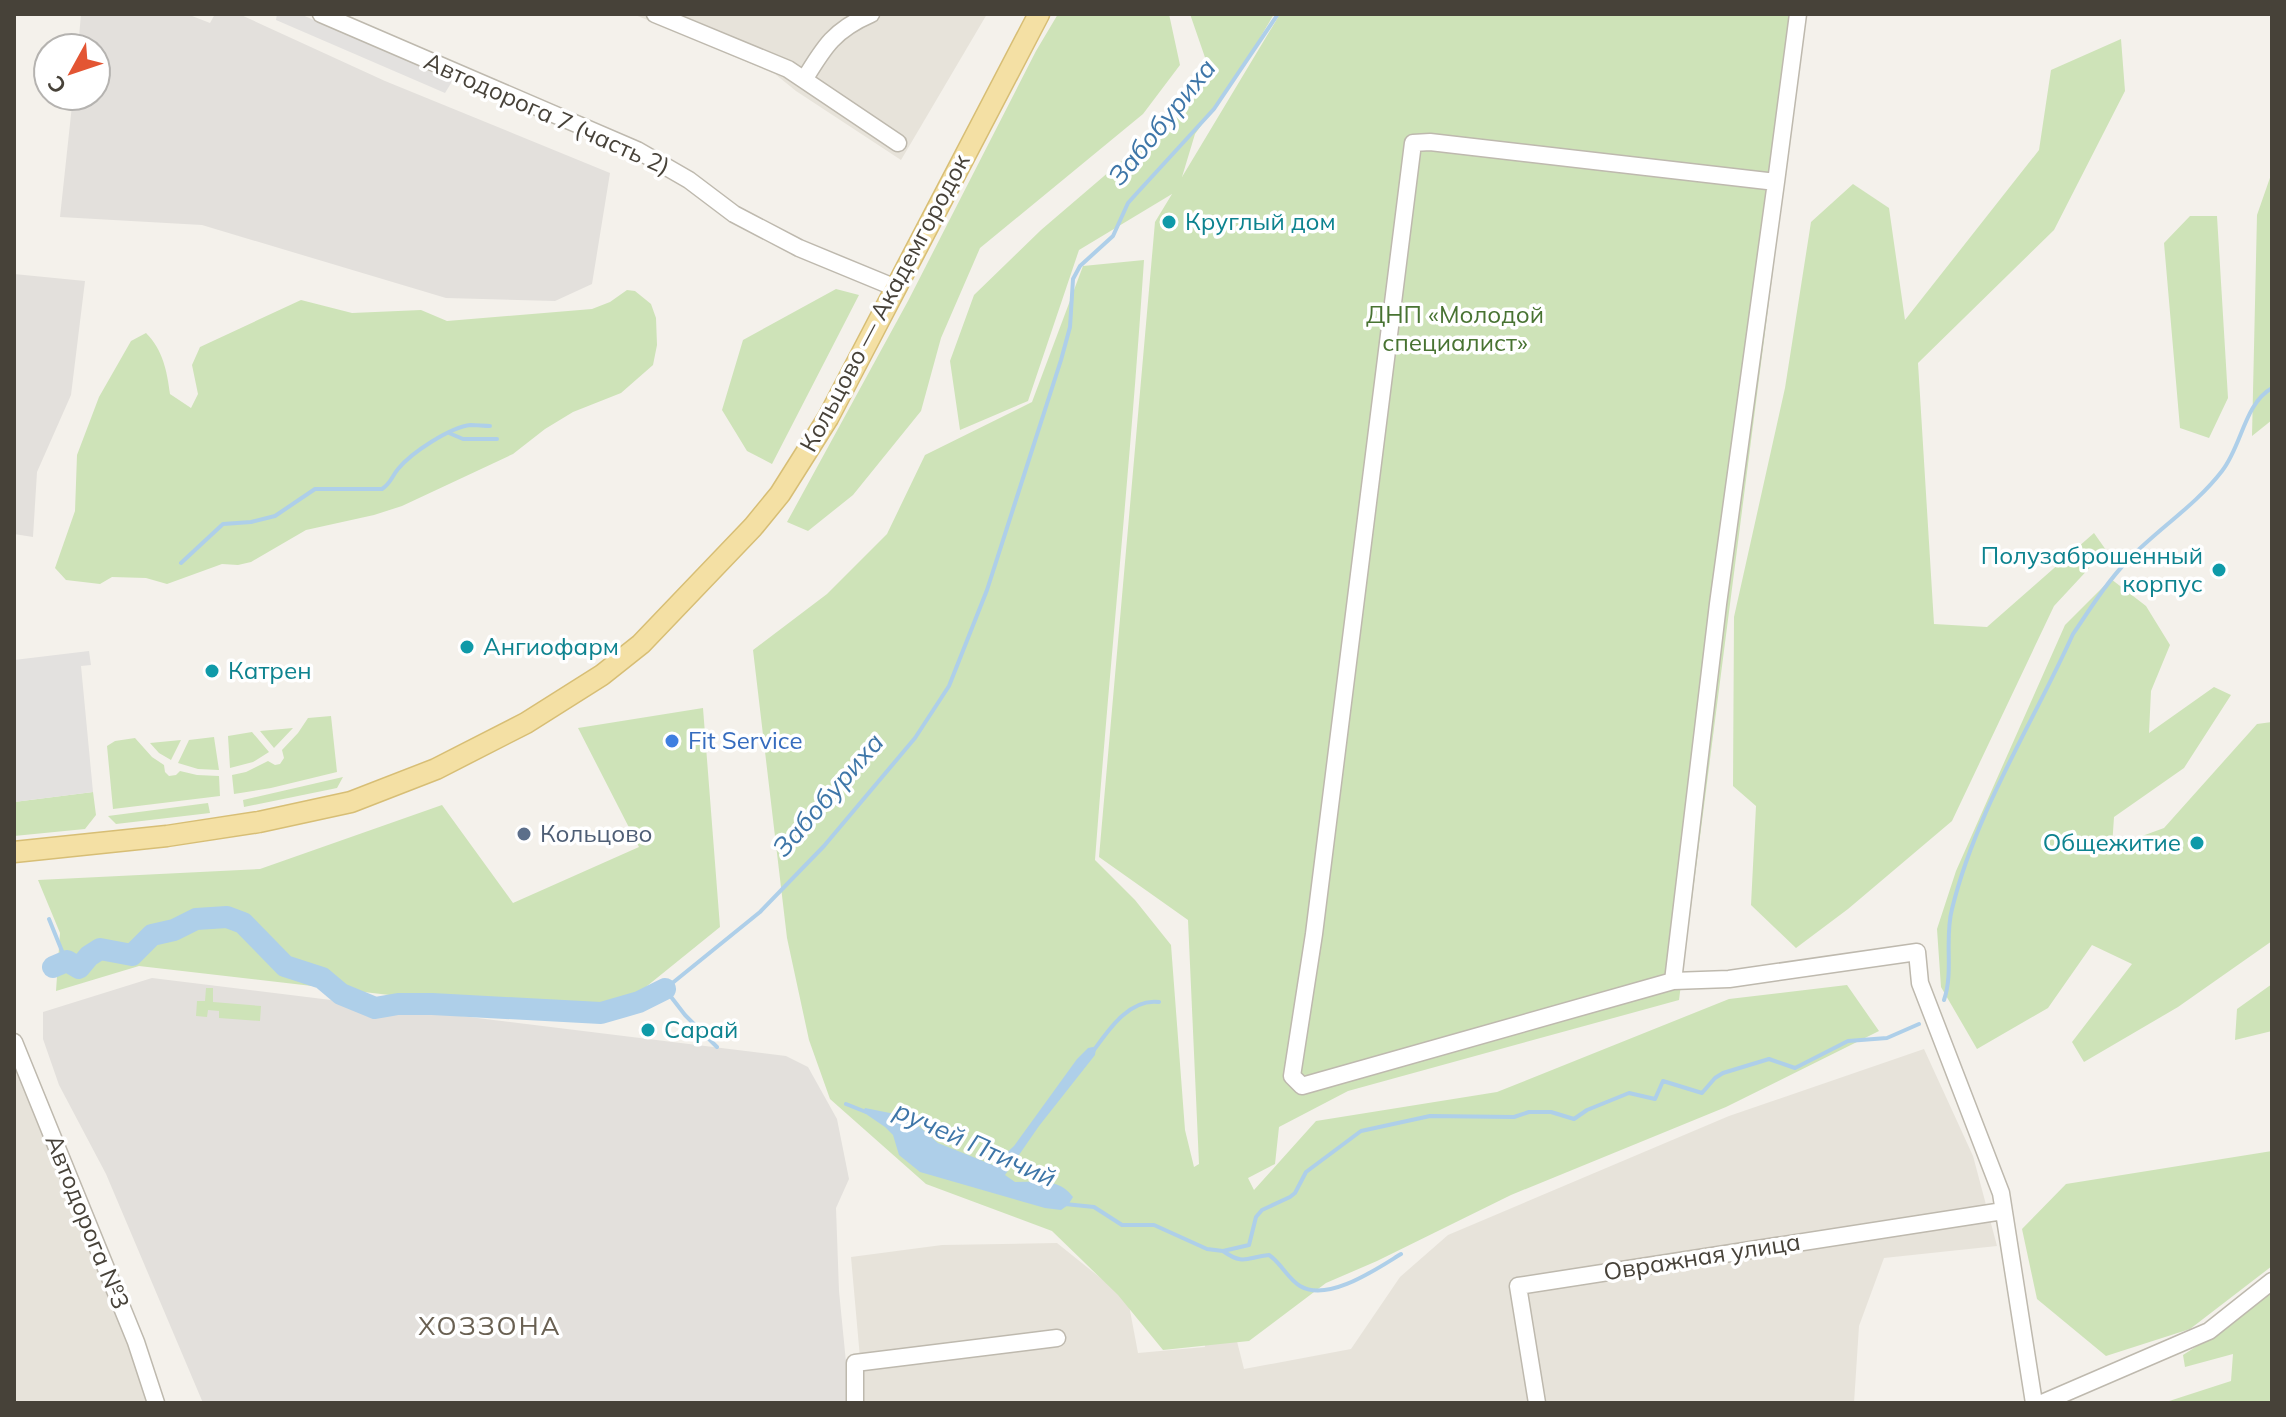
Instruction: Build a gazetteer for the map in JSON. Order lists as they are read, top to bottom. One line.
{"streets":{"main road":["Кольцово — Академгородок"],"street":["Автодорога 7 (часть 2)","Автодорога №3","Овражная улица"]},"crossings":[["Автодорога 7 (часть 2)","Кольцово — Академгородок"]],"districts":["ХОЗЗОНА"],"water":["Забобуриха","ручей Птичий"],"parks":["ДНП «Молодой специалист»"],"places":["Круглый дом","Полузаброшенный корпус","Ангиофарм","Катрен","Fit Service","Кольцово","Общежитие","Сарай"],"north":"bottom left"}
